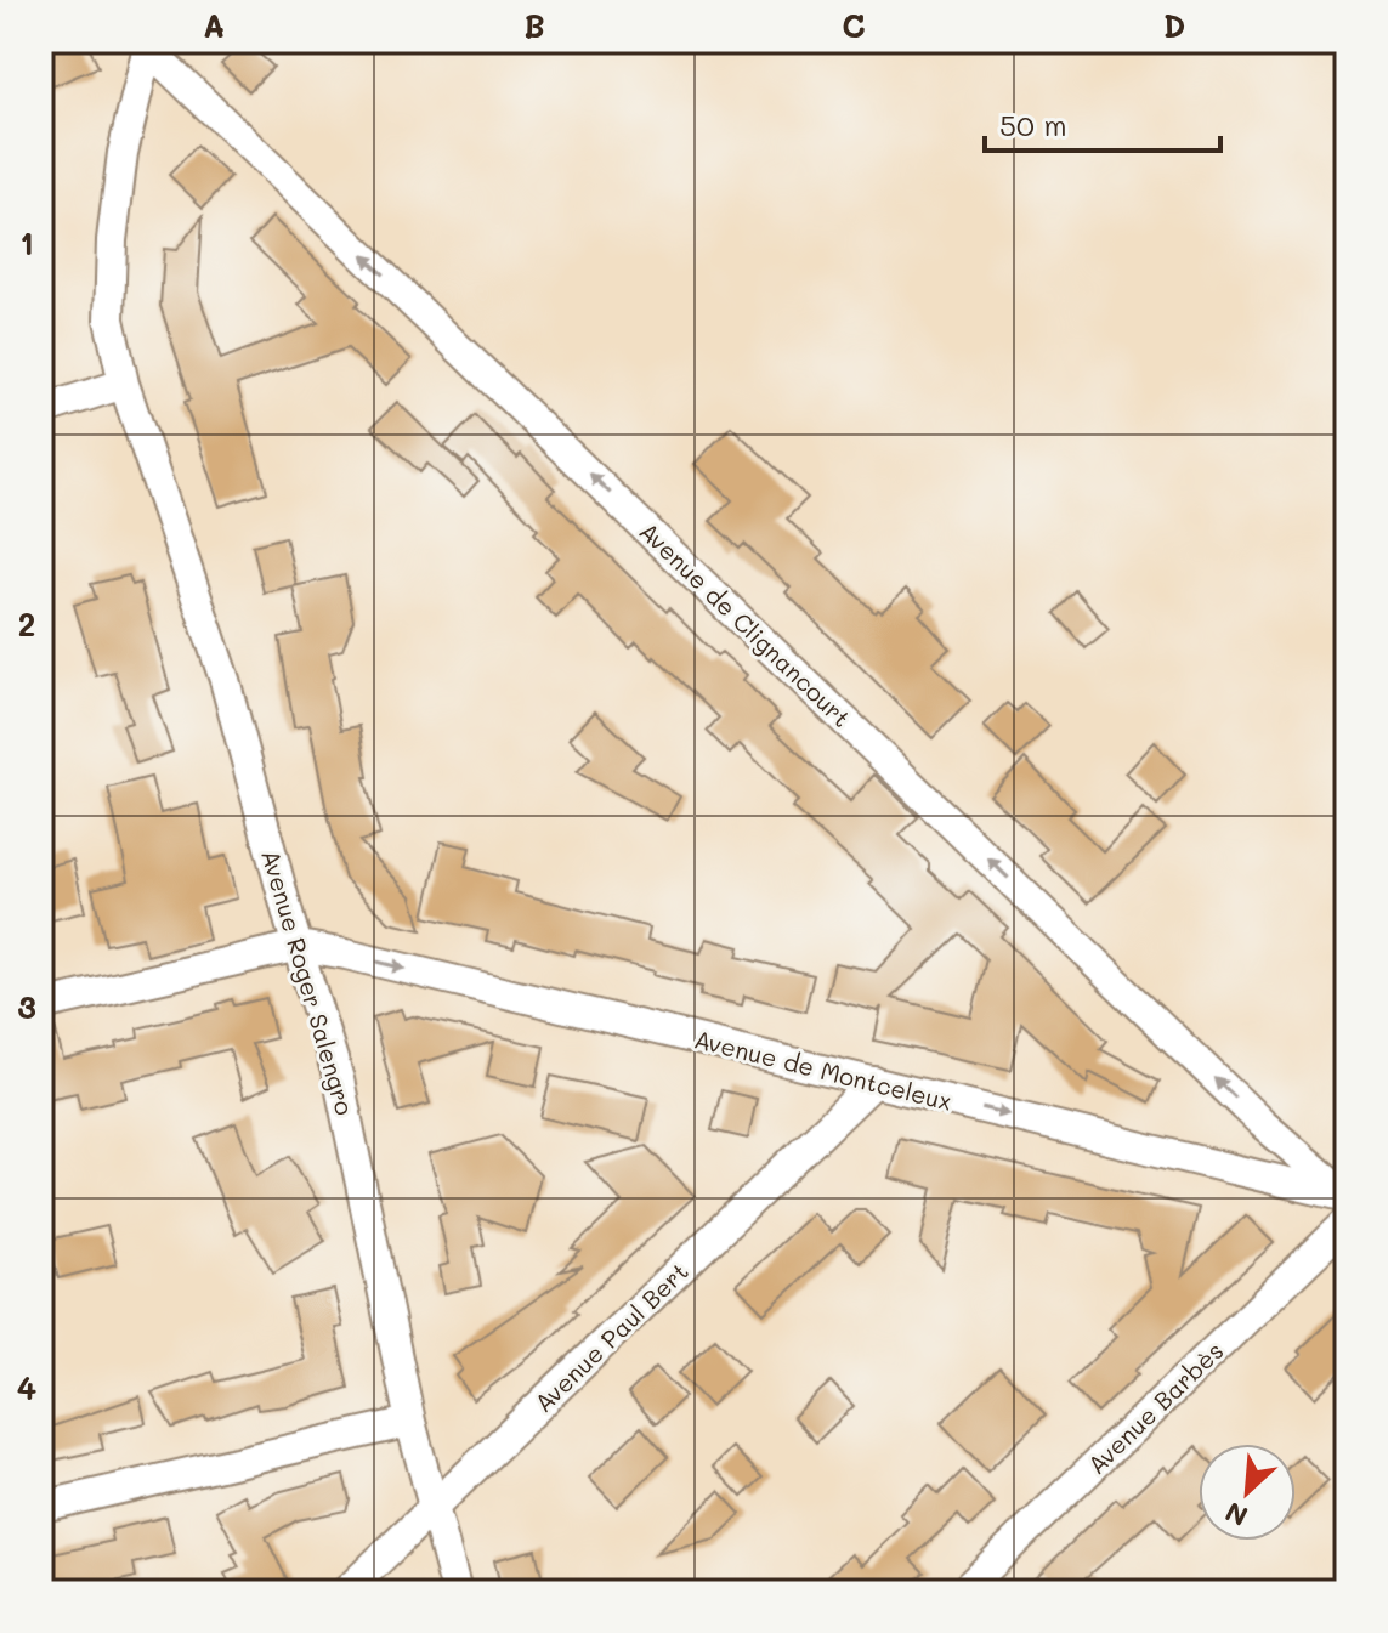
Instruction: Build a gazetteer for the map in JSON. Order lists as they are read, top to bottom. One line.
{"streets":{"street":["Avenue de Clignancourt","Avenue Roger Salengro","Avenue de Montceleux","Avenue Paul Bert","Avenue Barbès"]},"crossings":[["Avenue de Clignancourt","Avenue Roger Salengro"],["Avenue de Clignancourt","Avenue de Montceleux"],["Avenue Roger Salengro","Avenue de Montceleux"],["Avenue Roger Salengro","Avenue Paul Bert"],["Avenue de Montceleux","Avenue Paul Bert"]],"one_way":["Avenue de Clignancourt","Avenue de Montceleux"],"scale_bar":"50 m","north":"bottom left","grid":{"columns":["A","B","C","D"],"rows":["1","2","3","4"]}}
